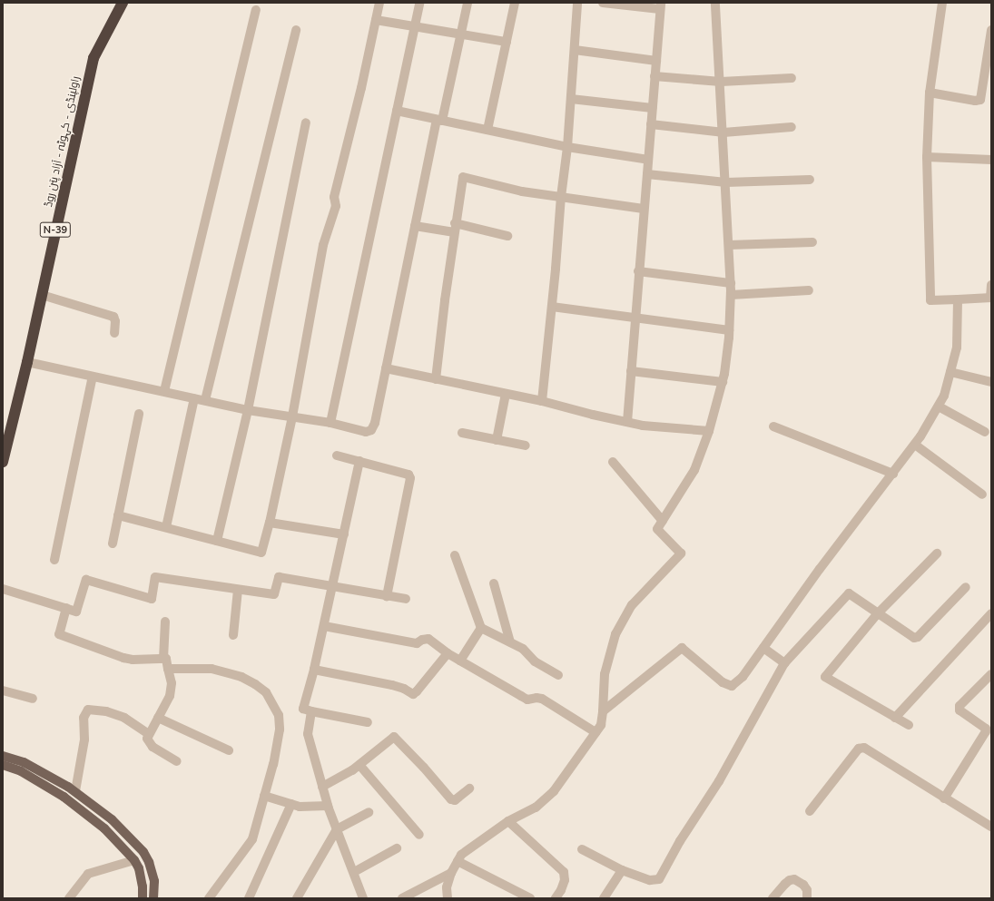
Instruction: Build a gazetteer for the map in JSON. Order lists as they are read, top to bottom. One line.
{"streets":{"highway":["راولپنڈی - کہوٹہ - آزاد پتن روڈ","N-39"]}}
